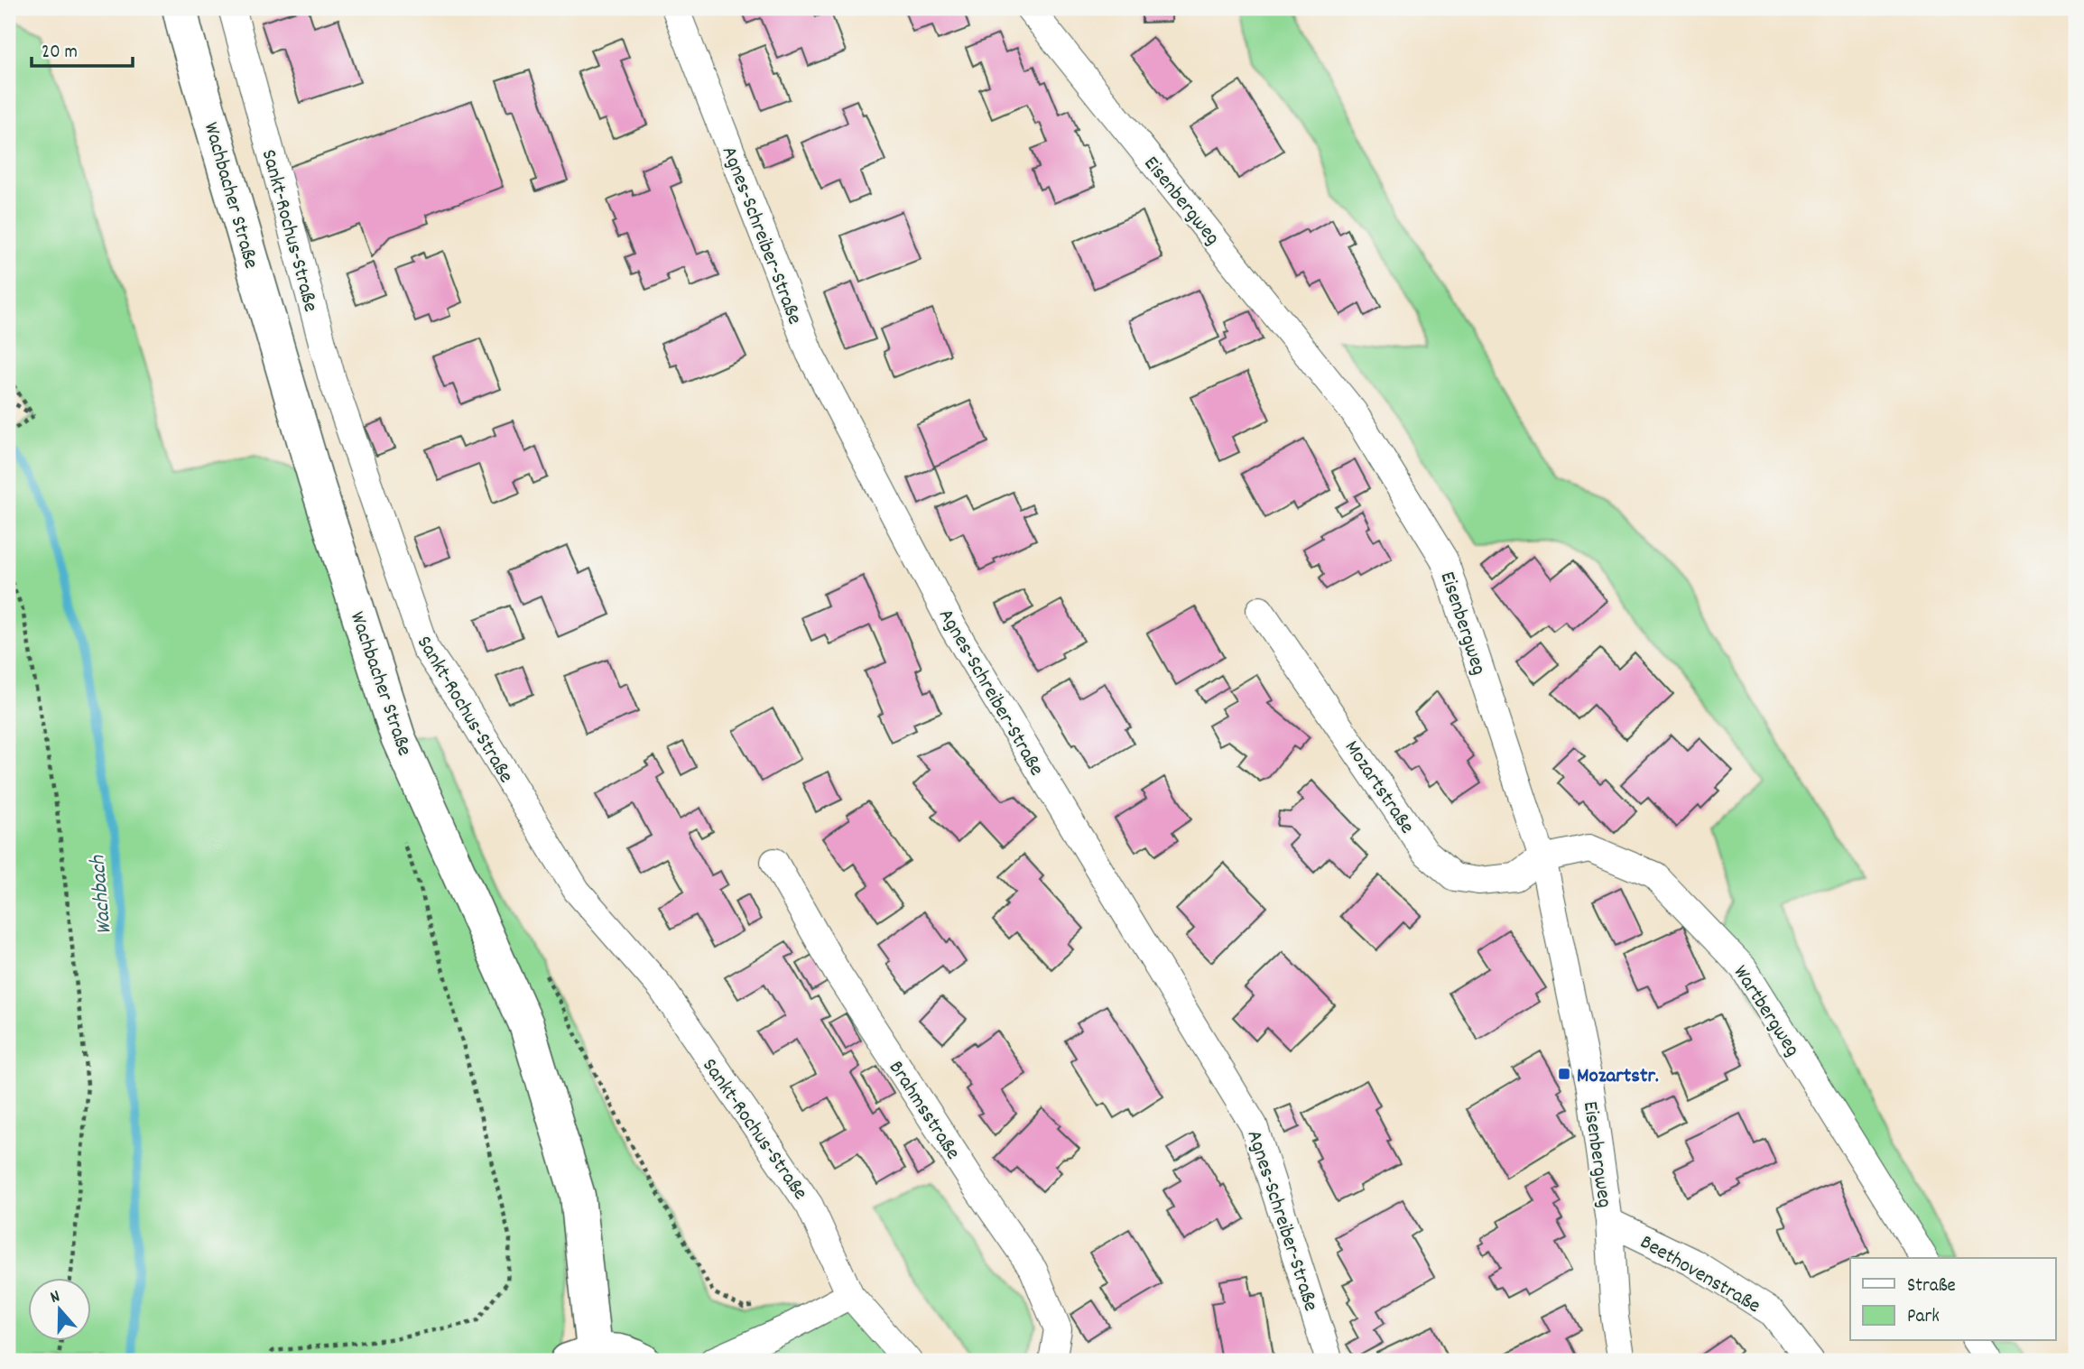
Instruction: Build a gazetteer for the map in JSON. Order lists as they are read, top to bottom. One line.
{"streets":{"street":["Wachbacher Straße","Eisenbergweg","Sankt-Rochus-Straße","Agnes-Schreiber-Straße","Mozartstraße","Wartbergweg","Brahmsstraße","Beethovenstraße"]},"crossings":[["Eisenbergweg","Mozartstraße"],["Eisenbergweg","Wartbergweg"],["Eisenbergweg","Beethovenstraße"],["Mozartstraße","Wartbergweg"]],"water":["Wachbach"],"places":{"transit":["Mozartstr."]},"legend":["Straße","Park"],"scale_bar":"20 m","north":"top"}
